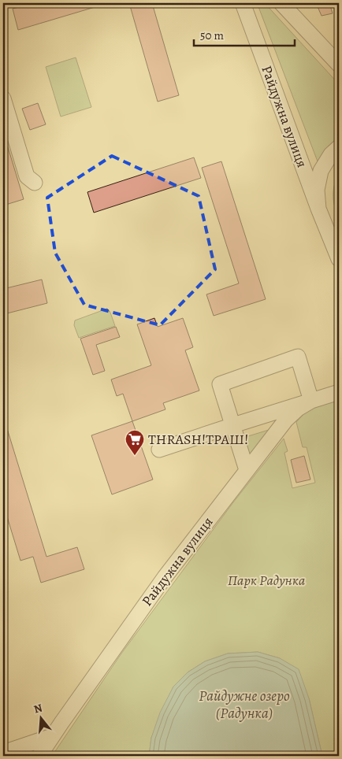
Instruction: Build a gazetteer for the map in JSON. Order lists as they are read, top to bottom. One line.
{"streets":{"street":["Райдужна вулиця"]},"water":["Райдужне озеро (Радунка)"],"parks":["Парк Радунка"],"places":{"supermarket":["ТHRASH!ТРАШ!"]},"scale_bar":"50 m","north":"top"}
